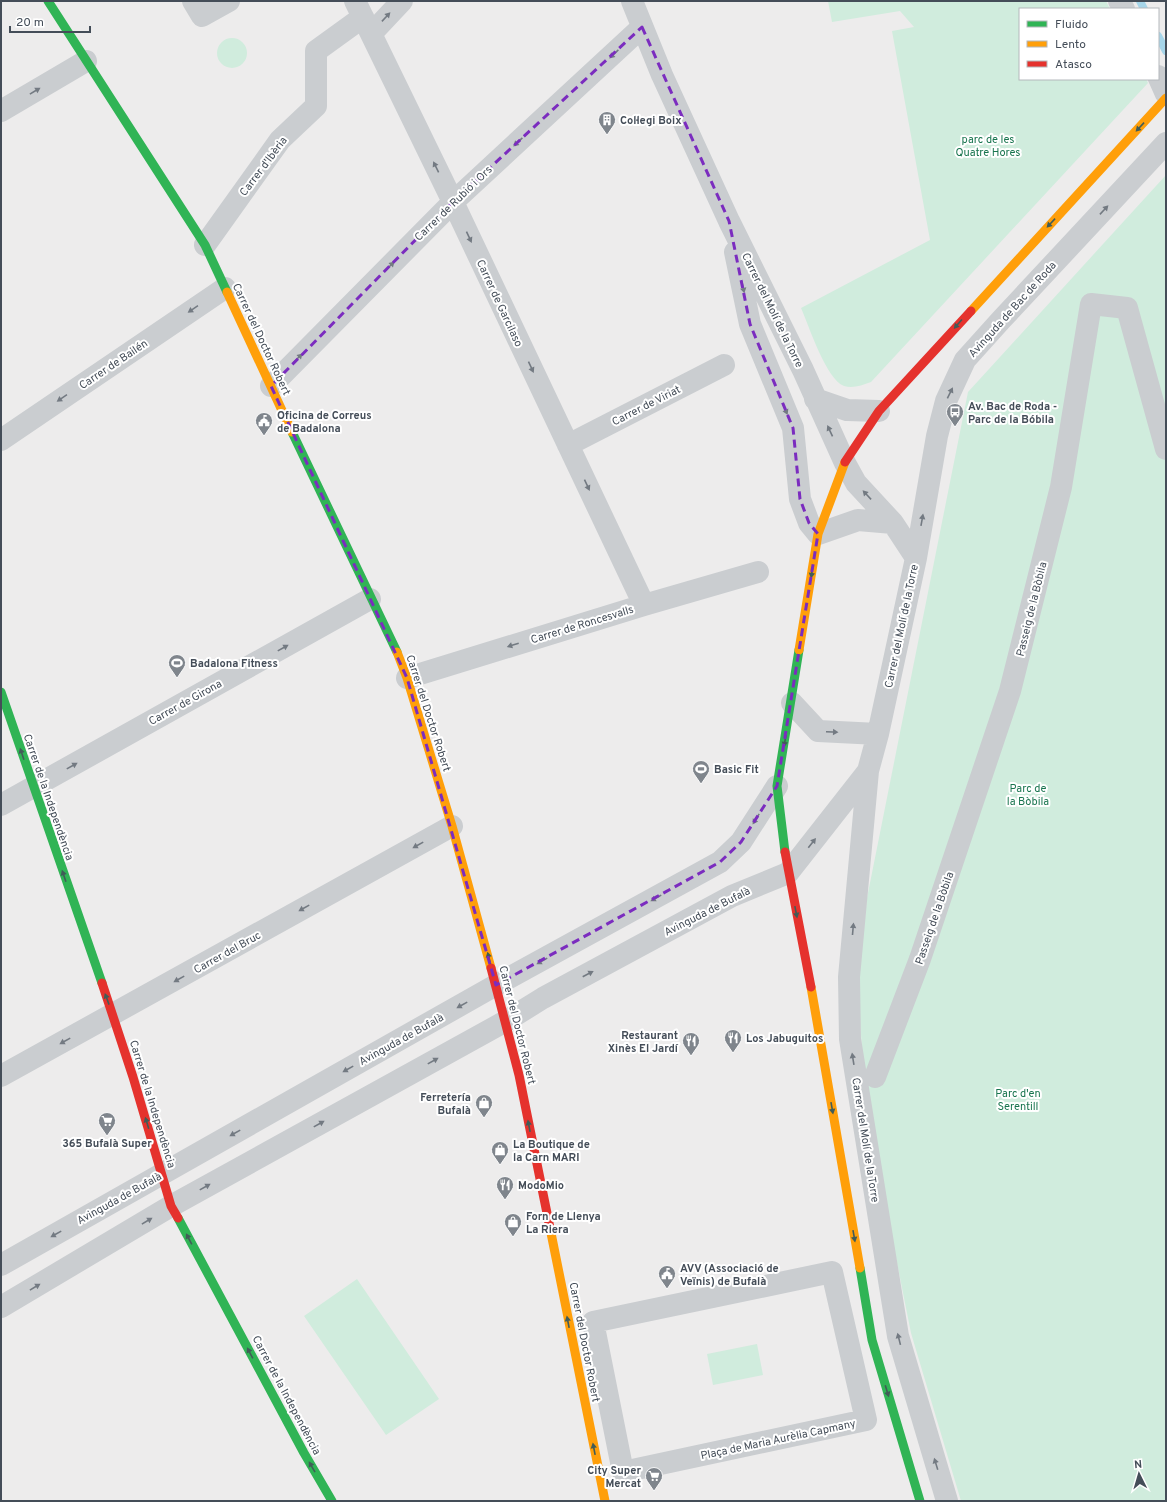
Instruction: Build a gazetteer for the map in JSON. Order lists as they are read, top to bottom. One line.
{"streets":{"street":["Carrer d'Ibèria","Carrer de Rubió i Ors","Carrer de Garcilaso","Avinguda de Bac de Roda","Carrer del Molí de la Torre","Carrer del Doctor Robert","Carrer de Bailén","Carrer de Viriat","Passeig de la Bòbila","Carrer de Roncesvalls","Carrer de Girona","Carrer de la Independència","Avinguda de Bufalà","Carrer del Bruc","Plaça de Maria Aurèlia Capmany"]},"crossings":[["Carrer d'Ibèria","Carrer de Garcilaso"],["Carrer d'Ibèria","Carrer del Doctor Robert"],["Carrer de Rubió i Ors","Carrer de Garcilaso"],["Carrer de Rubió i Ors","Carrer del Molí de la Torre"],["Carrer de Rubió i Ors","Carrer del Doctor Robert"],["Carrer de Garcilaso","Carrer de Viriat"],["Carrer de Garcilaso","Carrer de Roncesvalls"],["Avinguda de Bac de Roda","Carrer del Molí de la Torre"],["Carrer del Molí de la Torre","Avinguda de Bufalà"],["Carrer del Doctor Robert","Carrer de Bailén"],["Carrer del Doctor Robert","Carrer de Roncesvalls"],["Carrer del Doctor Robert","Carrer de Girona"],["Carrer del Doctor Robert","Avinguda de Bufalà"],["Carrer del Doctor Robert","Carrer del Bruc"],["Carrer de Girona","Carrer de la Independència"],["Carrer de la Independència","Avinguda de Bufalà"],["Carrer de la Independència","Carrer del Bruc"]],"one_way":["Carrer del Doctor Robert","Carrer de Bailén","Carrer de Roncesvalls","Carrer de Girona","Carrer de la Independència","Carrer del Bruc"],"parks":["parc de les Quatre Hores","Parc de la Bòbila","Parc d'en Serentill"],"places":{"building":["Col·legi Boix"],"bus stop":["Av. Bac de Roda - Parc de la Bóbila"],"public building":["Oficina de Correus de Badalona","AVV (Associació de Veïnis) de Bufalà"],"sports":["Badalona Fitness","Basic Fit"],"restaurant":["Los Jabuguitos","Restaurant Xinès El Jardí","ModoMio"],"shop":["Ferretería Bufalà","La Boutique de la Carn MARI","Forn de Llenya La Riera"],"supermarket":["365 Bufalà Super","City Super Mercat"]},"legend":["Fluido","Lento","Atasco"],"scale_bar":"20 m","north":"top"}
